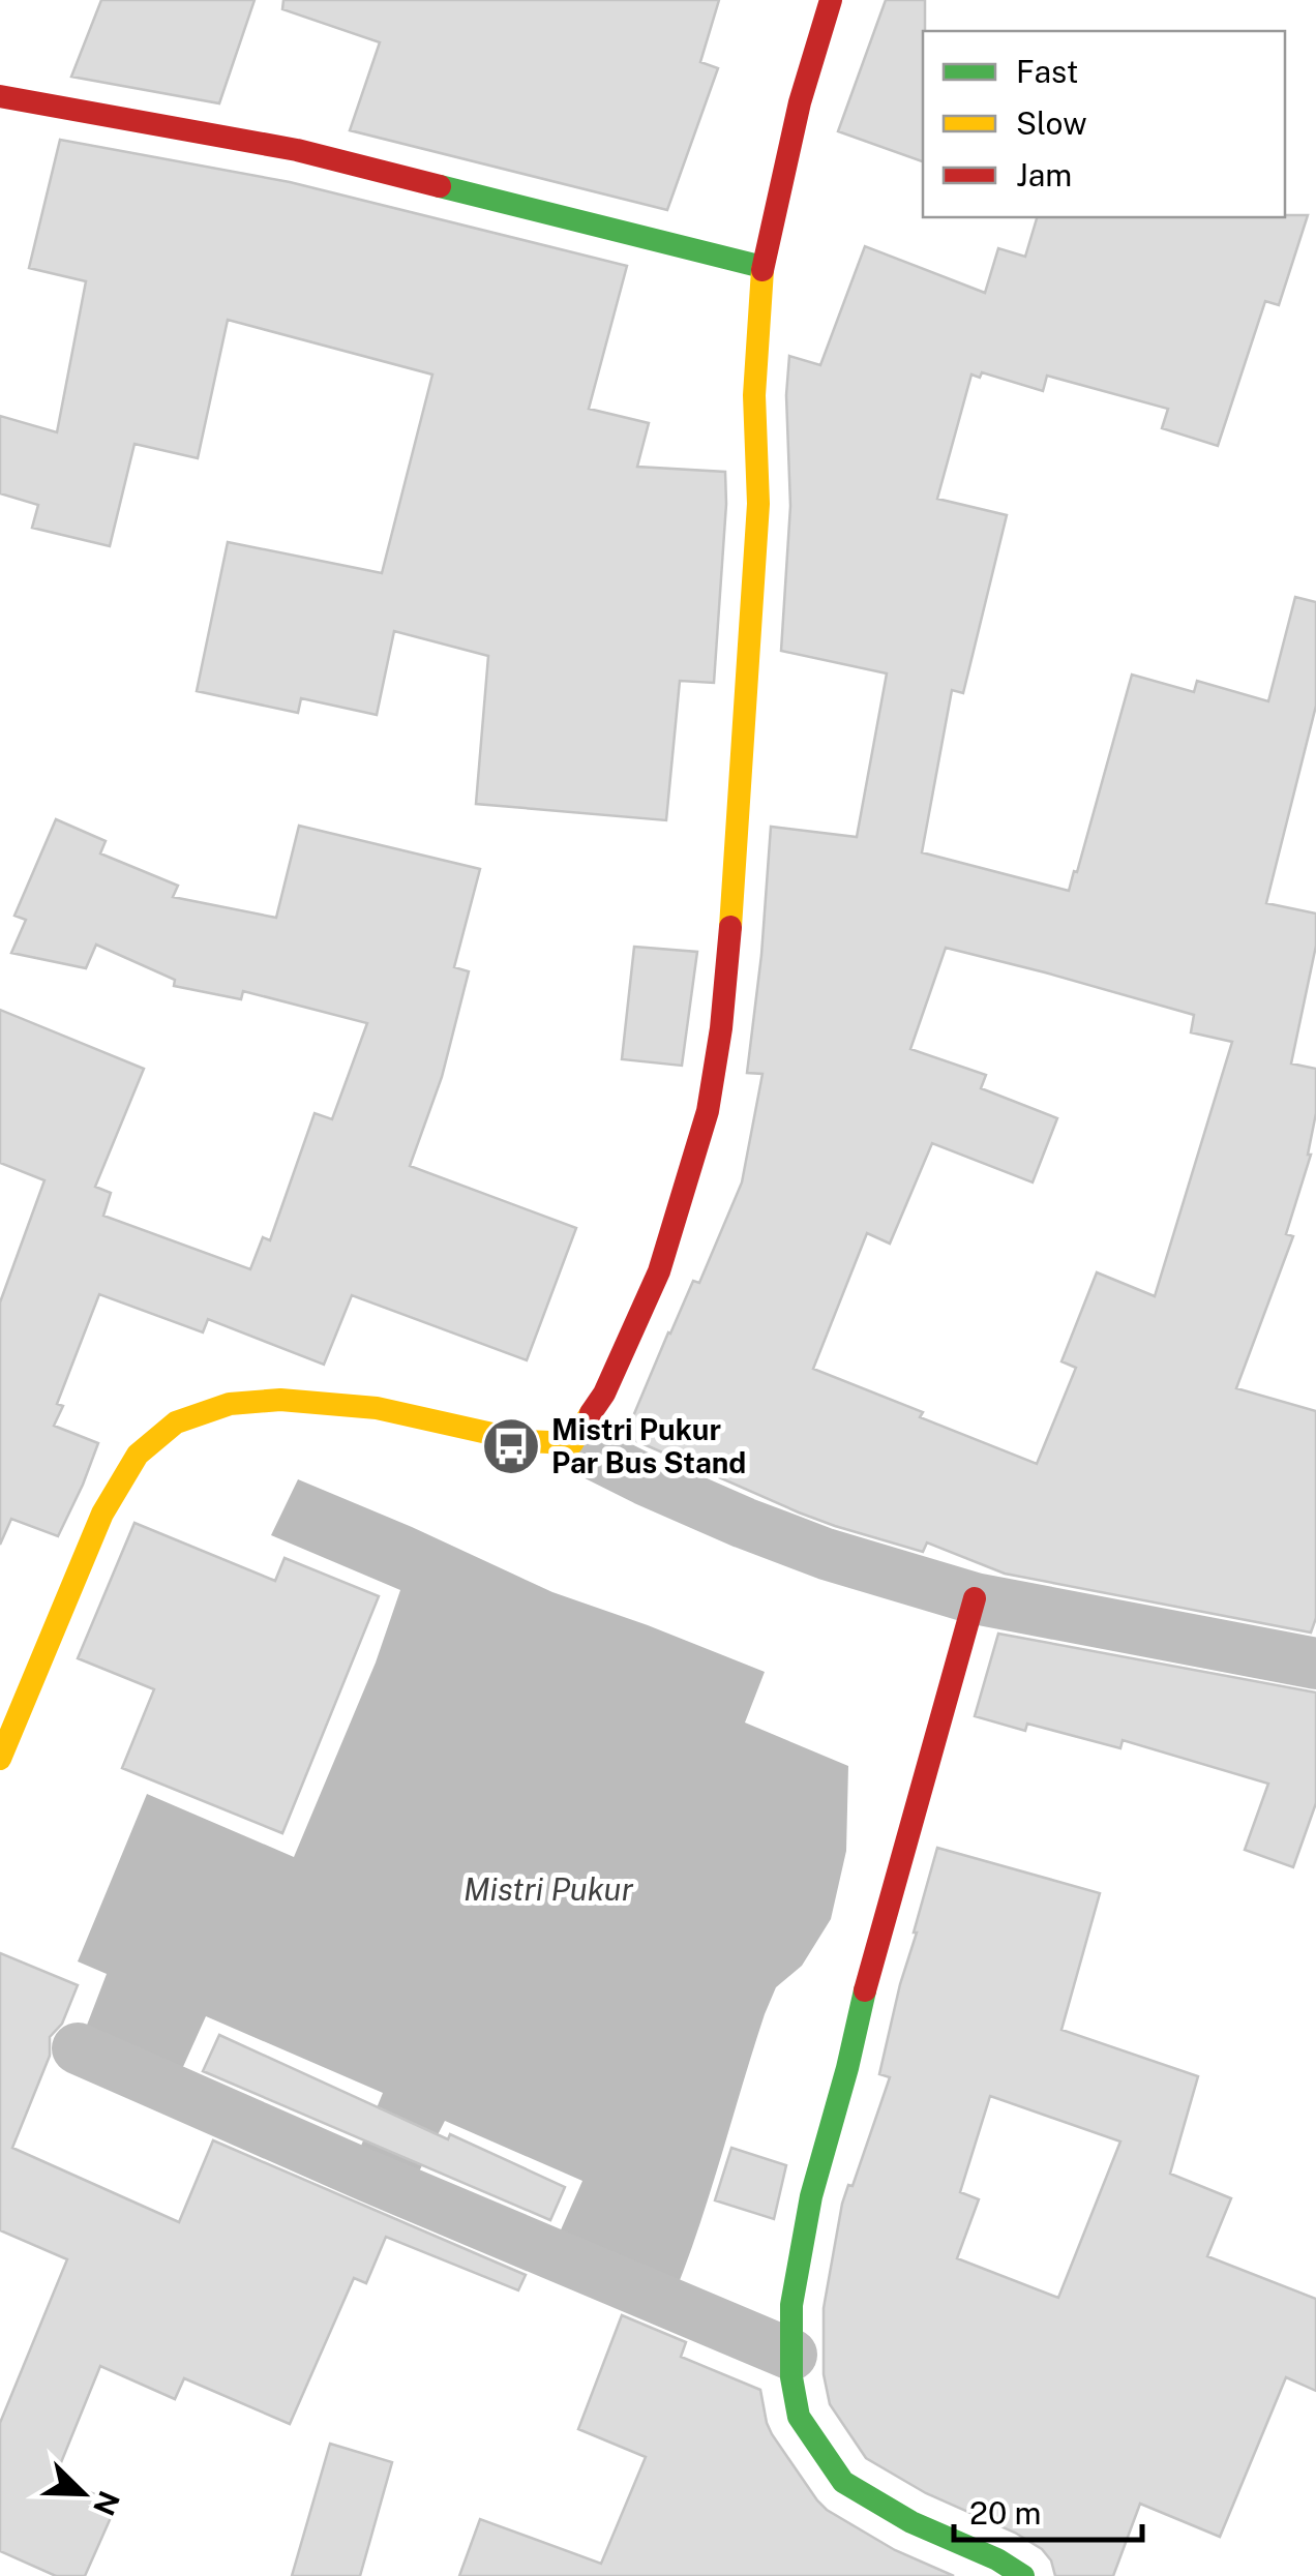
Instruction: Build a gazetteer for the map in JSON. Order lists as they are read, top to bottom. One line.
{"water":["Mistri Pukur"],"places":{"bus stop":["Mistri Pukur Par Bus Stand"]},"legend":["Fast","Slow","Jam"],"scale_bar":"20 m","north":"bottom right"}
